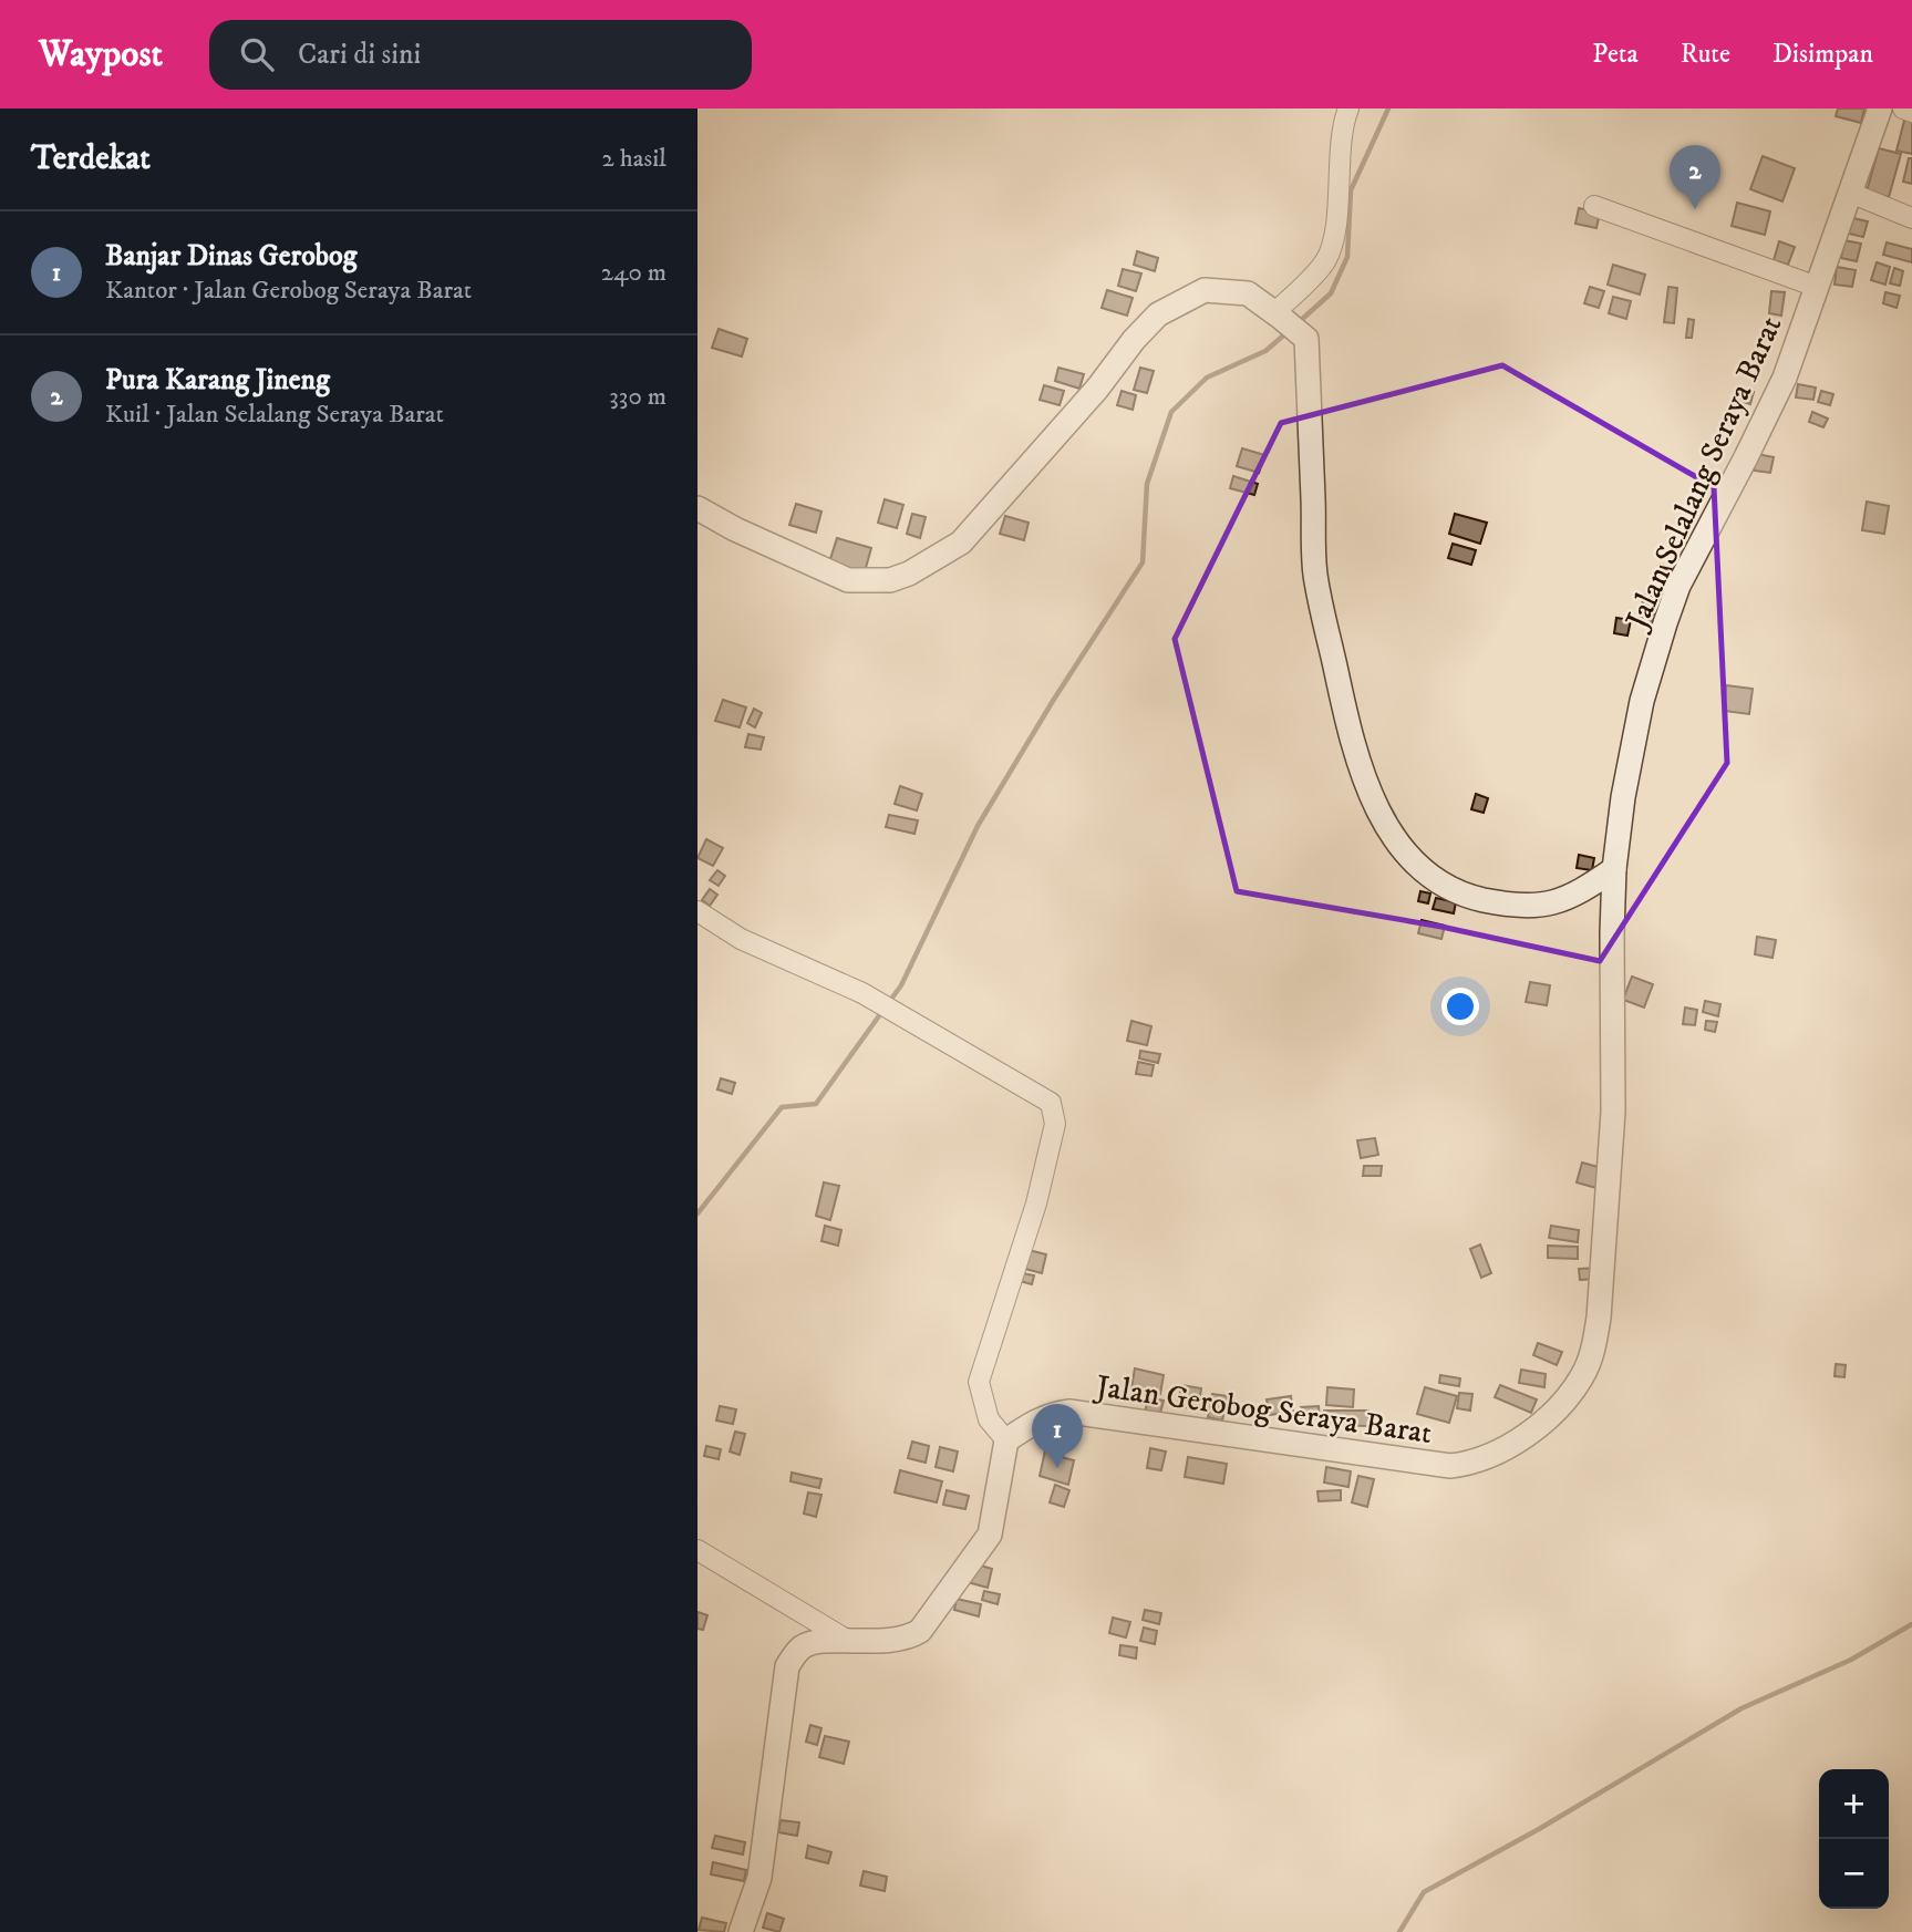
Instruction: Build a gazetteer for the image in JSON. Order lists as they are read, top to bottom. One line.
{"streets":{"street":["Jalan Selalang Seraya Barat","Jalan Gerobog Seraya Barat"]},"crossings":[["Jalan Selalang Seraya Barat","Jalan Gerobog Seraya Barat"]],"page":{"header":"Waypost","search":"Cari di sini","nav":["Peta","Rute","Disimpan"],"heading":["Terdekat","2 hasil"],"pins":["2","1"],"list":[{"mark":"1","name":"Banjar Dinas Gerobog","note":"Kantor · Jalan Gerobog Seraya Barat","value":"240 m"},{"mark":"2","name":"Pura Karang Jineng","note":"Kuil · Jalan Selalang Seraya Barat","value":"330 m"}],"map_buttons":["+","−"]}}
